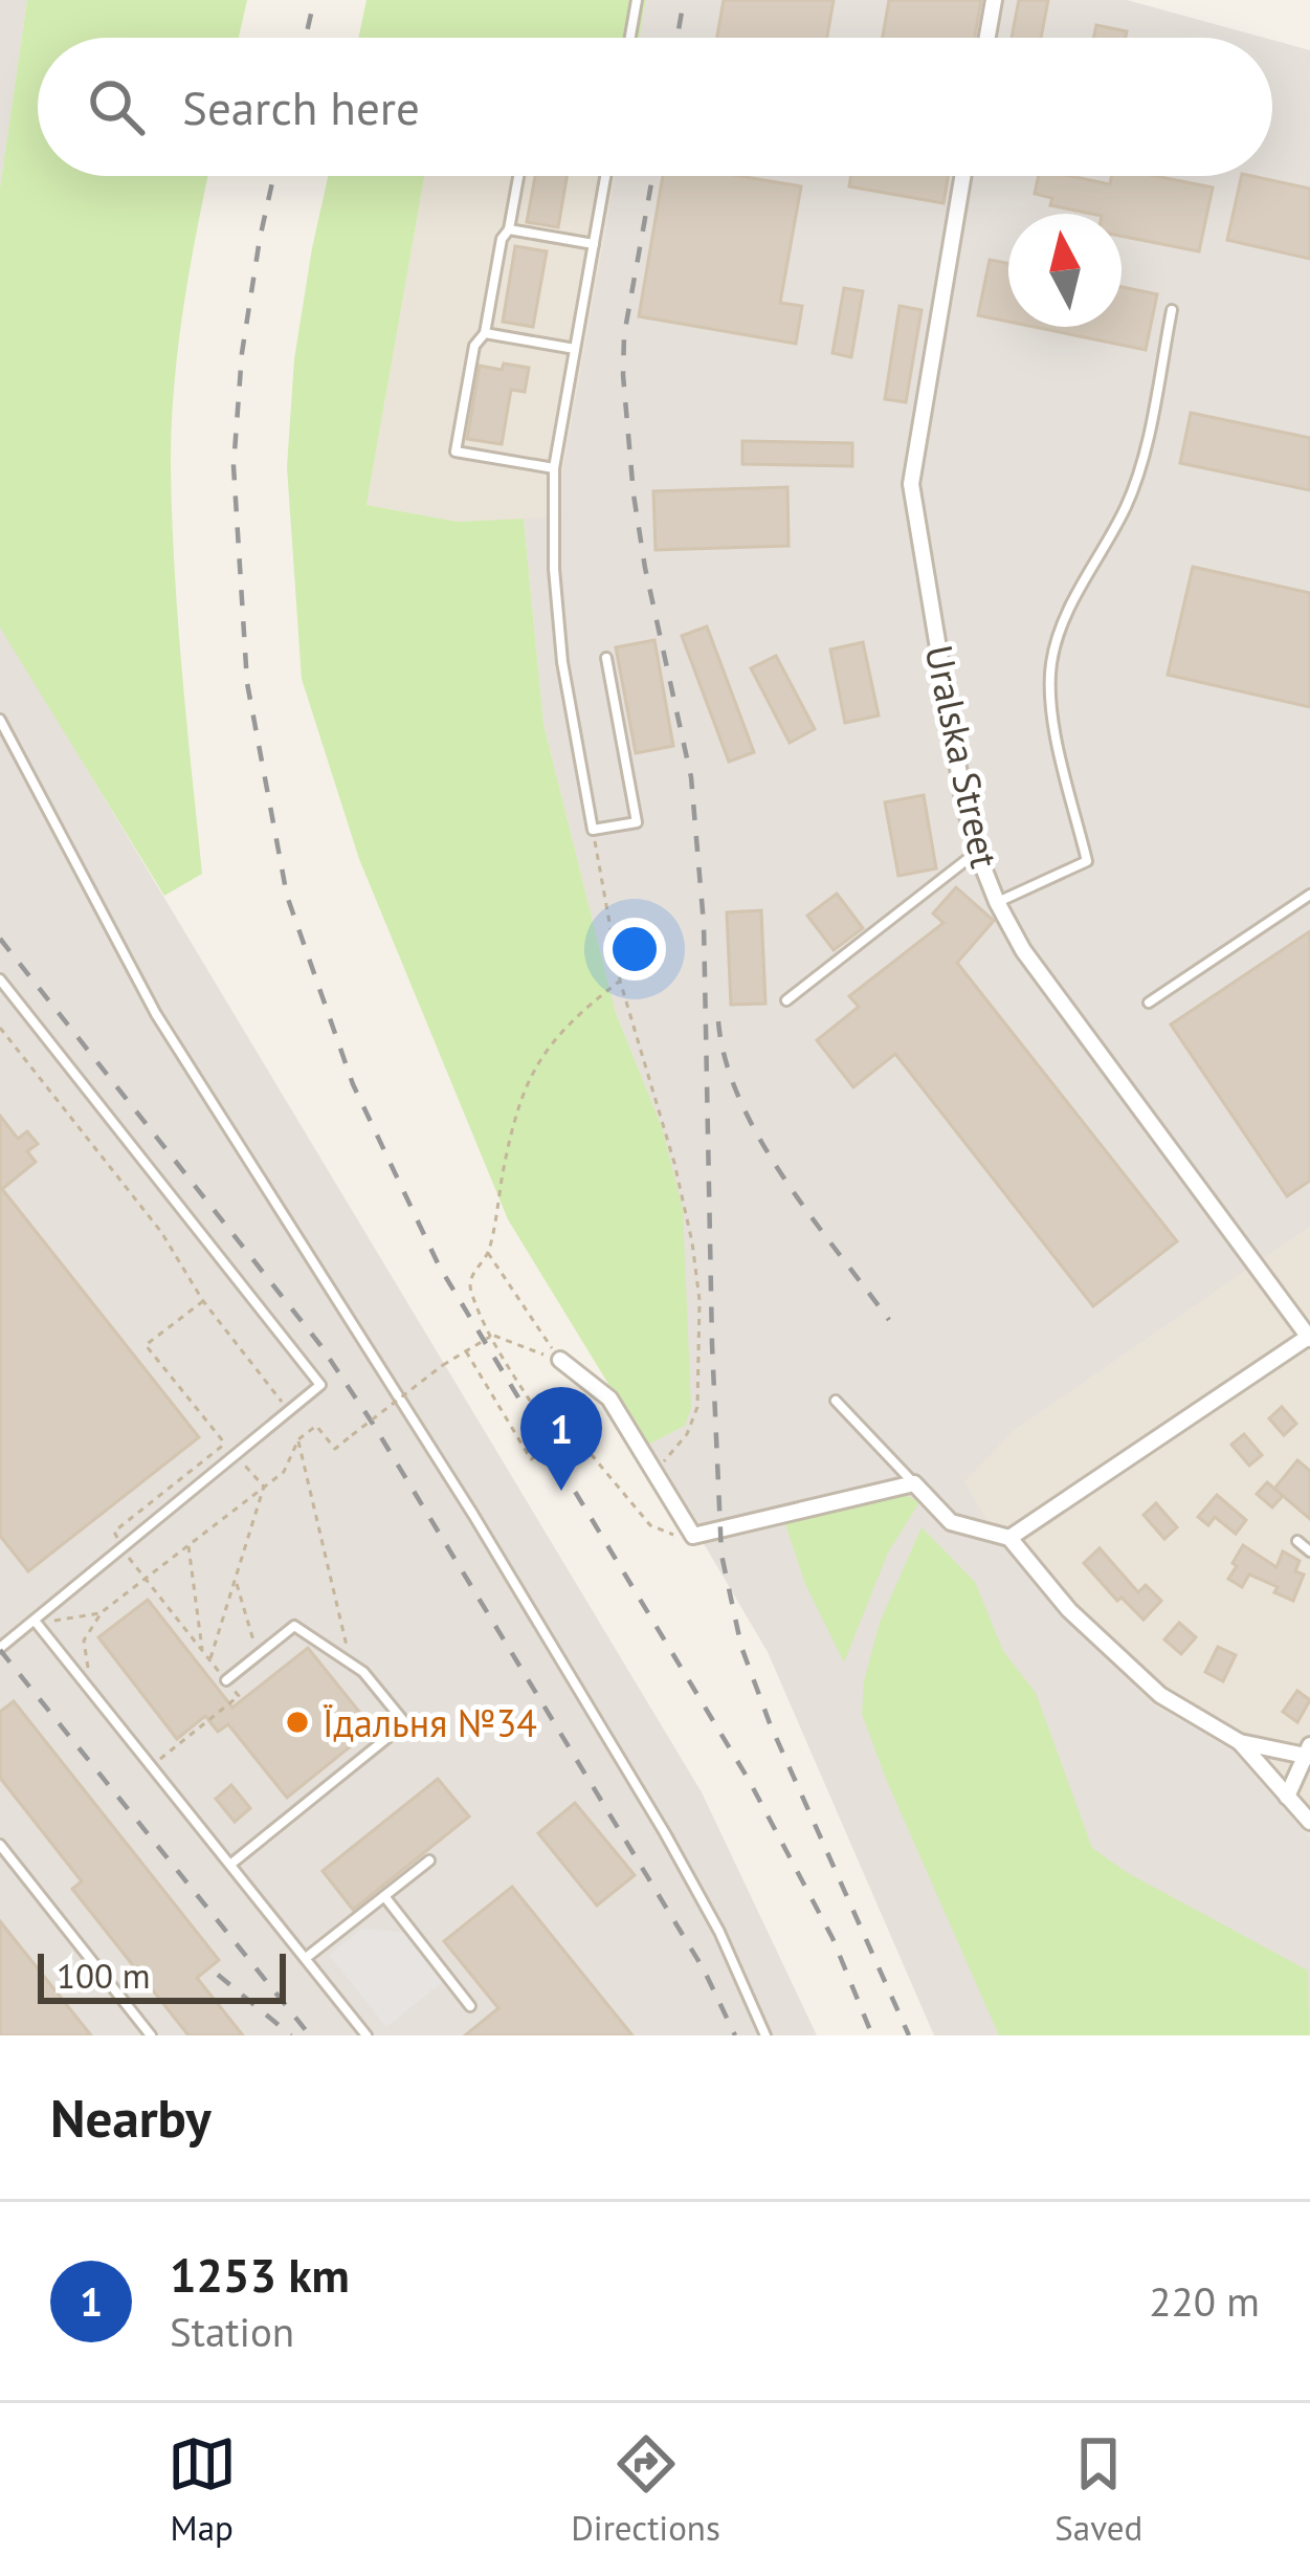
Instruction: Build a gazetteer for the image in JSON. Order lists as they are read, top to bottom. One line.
{"streets":{"street":["Uralska Street"]},"places":["Їдальня №34"],"scale_bar":"100 m","north":"top","page":{"search":"Search here","pins":"1","scale":"100 m","heading":"Nearby","list":[{"mark":"1","name":"1253 km","note":"Station","value":"220 m"}],"nav":["Map","Directions","Saved"]}}
